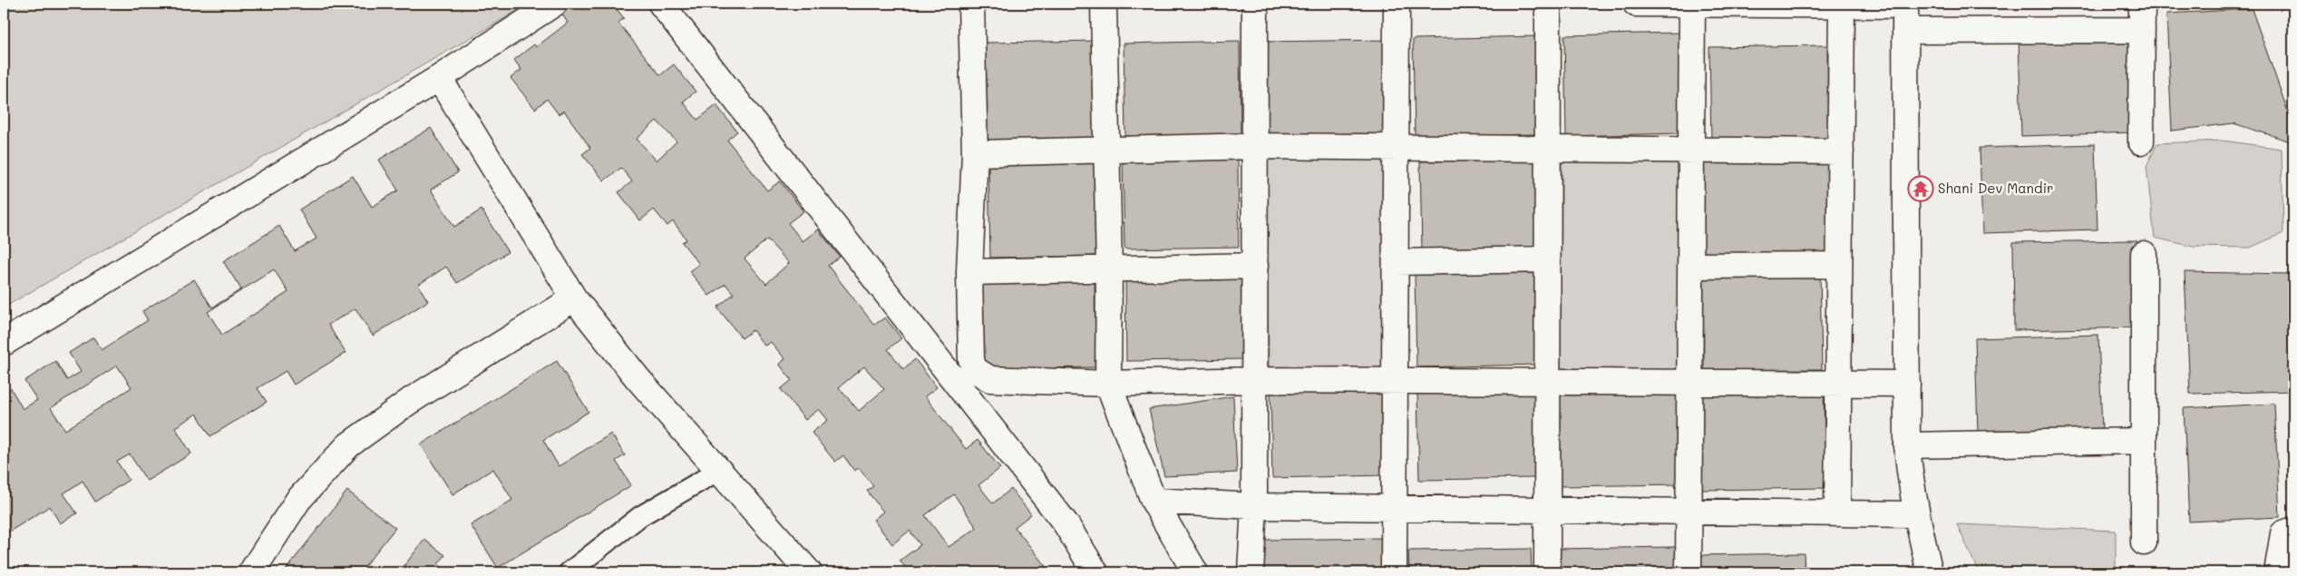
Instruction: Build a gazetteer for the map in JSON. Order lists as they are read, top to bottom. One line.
{"places":{"temple":["Shani Dev Mandir"]}}
